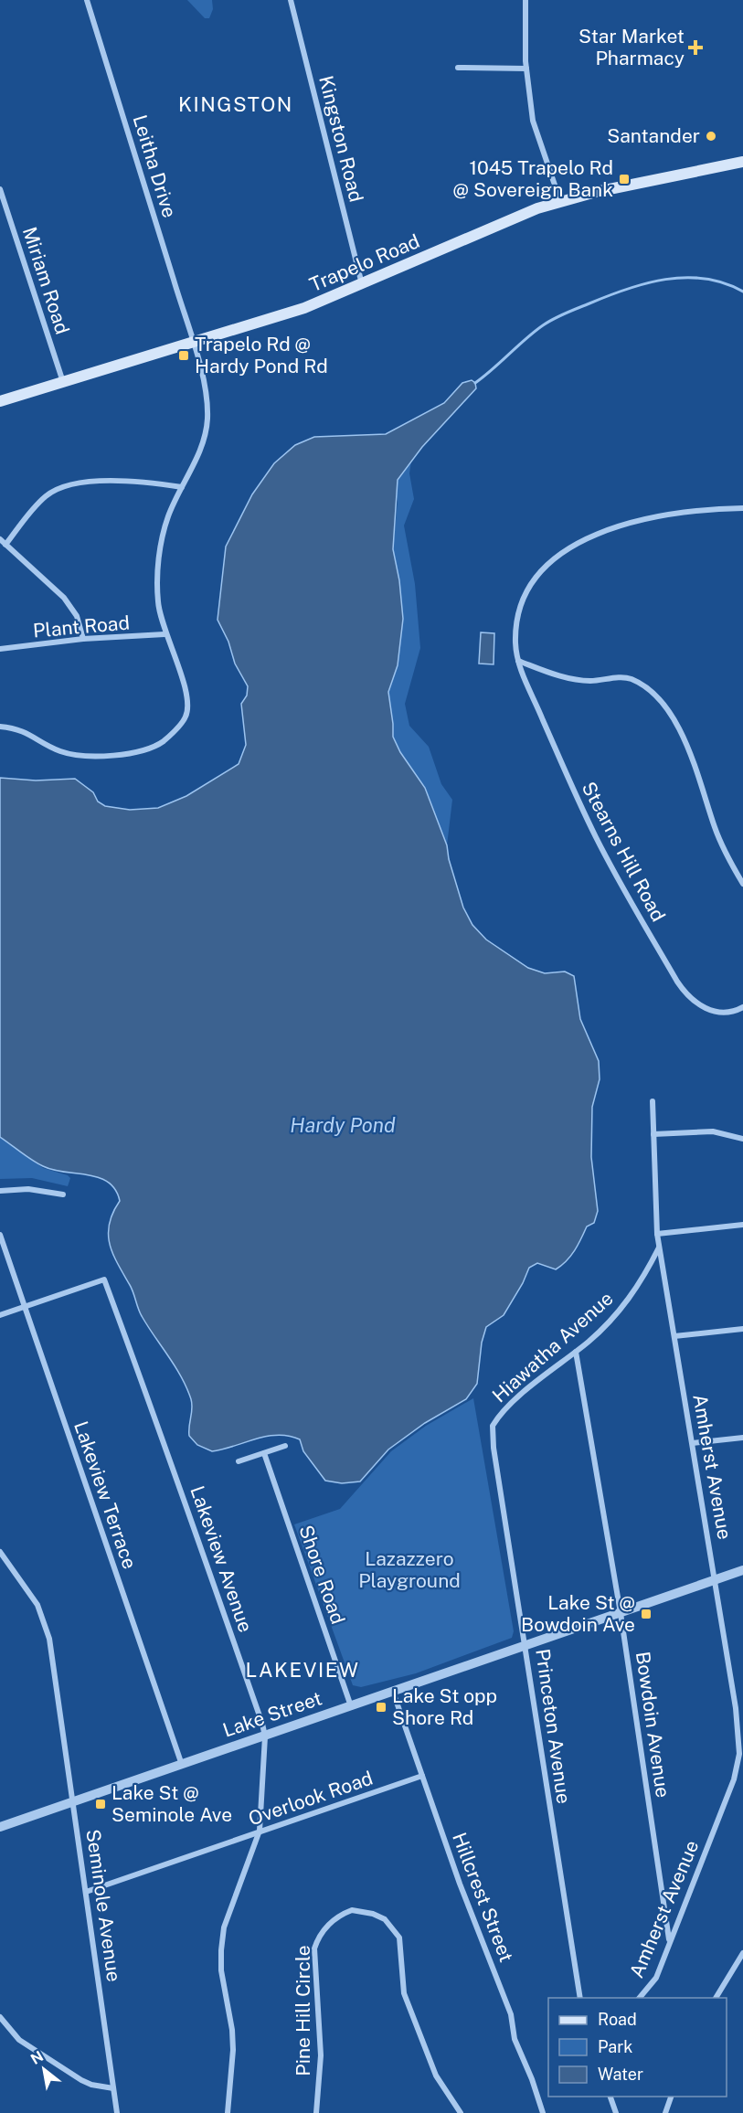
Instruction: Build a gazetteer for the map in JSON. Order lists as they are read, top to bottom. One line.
{"streets":{"main road":["Trapelo Road"],"street":["Kingston Road","Leitha Drive","Miriam Road","Plant Road","Stearns Hill Road","Hiawatha Avenue","Amherst Avenue","Lakeview Terrace","Lakeview Avenue","Shore Road","Lake Street","Bowdoin Avenue","Princeton Avenue","Overlook Road","Hillcrest Street","Seminole Avenue","Pine Hill Circle"]},"crossings":[["Kingston Road","Trapelo Road"],["Leitha Drive","Trapelo Road"],["Leitha Drive","Plant Road"],["Trapelo Road","Miriam Road"],["Hiawatha Avenue","Amherst Avenue"],["Hiawatha Avenue","Bowdoin Avenue"],["Hiawatha Avenue","Princeton Avenue"],["Amherst Avenue","Lake Street"],["Amherst Avenue","Bowdoin Avenue"],["Lakeview Terrace","Lakeview Avenue"],["Lakeview Terrace","Lake Street"],["Lakeview Avenue","Lake Street"],["Lakeview Avenue","Overlook Road"],["Shore Road","Lake Street"],["Lake Street","Bowdoin Avenue"],["Lake Street","Princeton Avenue"],["Lake Street","Hillcrest Street"],["Lake Street","Seminole Avenue"],["Overlook Road","Hillcrest Street"],["Overlook Road","Seminole Avenue"]],"districts":["KINGSTON","LAKEVIEW"],"water":["Hardy Pond"],"parks":["Lazazzero Playground"],"places":{"health":["Star Market Pharmacy"],"other":["Santander"],"transit":["1045 Trapelo Rd @ Sovereign Bank","Trapelo Rd @ Hardy Pond Rd","Lake St @ Bowdoin Ave","Lake St opp Shore Rd","Lake St @ Seminole Ave"]},"legend":["Road","Park","Water"],"north":"top left"}
